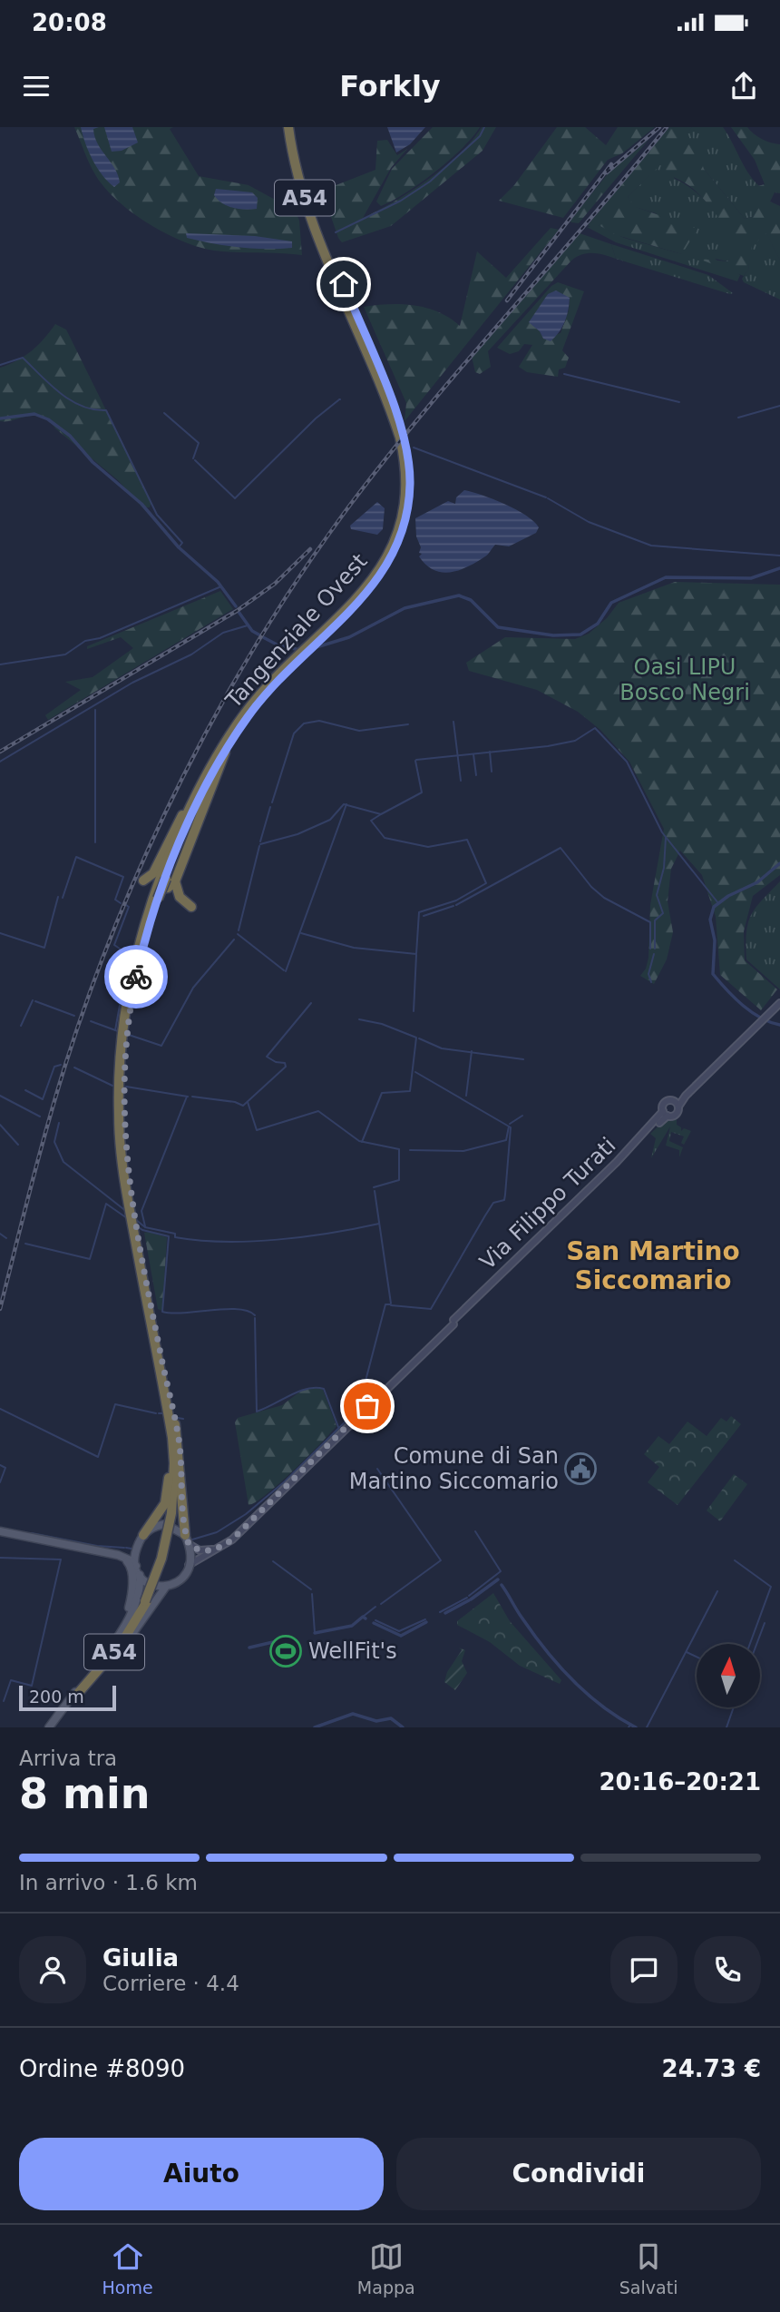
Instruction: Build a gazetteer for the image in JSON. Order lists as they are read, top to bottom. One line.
{"streets":{"highway":["A54","Tangenziale Ovest"],"main road":["Via Filippo Turati"]},"crossings":[["A54","Tangenziale Ovest"]],"districts":["San Martino Siccomario"],"parks":["Oasi LIPU Bosco Negri"],"places":{"public building":["Comune di San Martino Siccomario"],"sports":["WellFit's"]},"scale_bar":"200 m","north":"top","page":{"status":"20:08","header":"Forkly","scale":"200 m","heading":["8 min","Arriva tra","20:16–20:21"],"panel":["Giulia","Corriere · 4.4","Ordine #8090","24.73 €"],"bar":"In arrivo · 1.6 km","buttons":["Aiuto","Condividi"],"tabs":["Home","Mappa","Salvati"]}}
